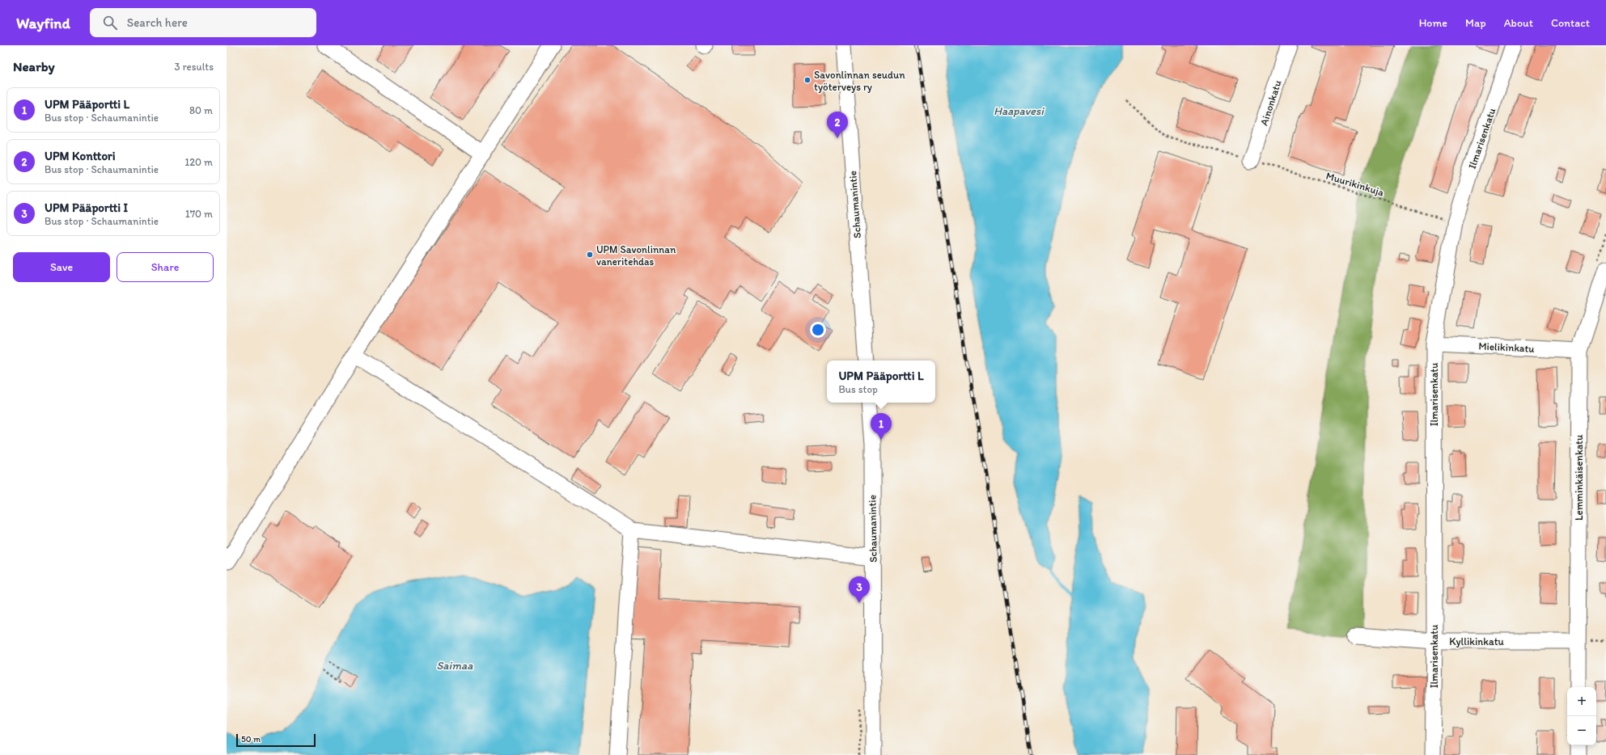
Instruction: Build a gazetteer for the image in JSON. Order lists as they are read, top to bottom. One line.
{"streets":{"street":["Ainonkatu","Ilmarisenkatu","Schaumanintie","Mielikinkatu","Lemminkäisenkatu","Kyllikinkatu"],"path":["Muurikinkuja"]},"crossings":[["Ainonkatu","Muurikinkuja"],["Ilmarisenkatu","Muurikinkuja"],["Ilmarisenkatu","Mielikinkatu"],["Ilmarisenkatu","Kyllikinkatu"],["Mielikinkatu","Lemminkäisenkatu"],["Lemminkäisenkatu","Kyllikinkatu"]],"water":["Haapavesi","Saimaa"],"places":["Savonlinnan seudun työterveys ry","UPM Savonlinnan vaneritehdas"],"scale_bar":"50 m","page":{"header":"Wayfind","search":"Search here","nav":["Home","Map","About","Contact"],"heading":["Nearby","3 results"],"list":[{"mark":"1","name":"UPM Pääportti L","note":"Bus stop · Schaumanintie","value":"80 m"},{"mark":"2","name":"UPM Konttori","note":"Bus stop · Schaumanintie","value":"120 m"},{"mark":"3","name":"UPM Pääportti I","note":"Bus stop · Schaumanintie","value":"170 m"}],"pins":["2","1","3"],"buttons":["Save","Share"],"popup":["UPM Pääportti L","Bus stop"],"map_buttons":["+","−"],"scale":"50 m"}}
